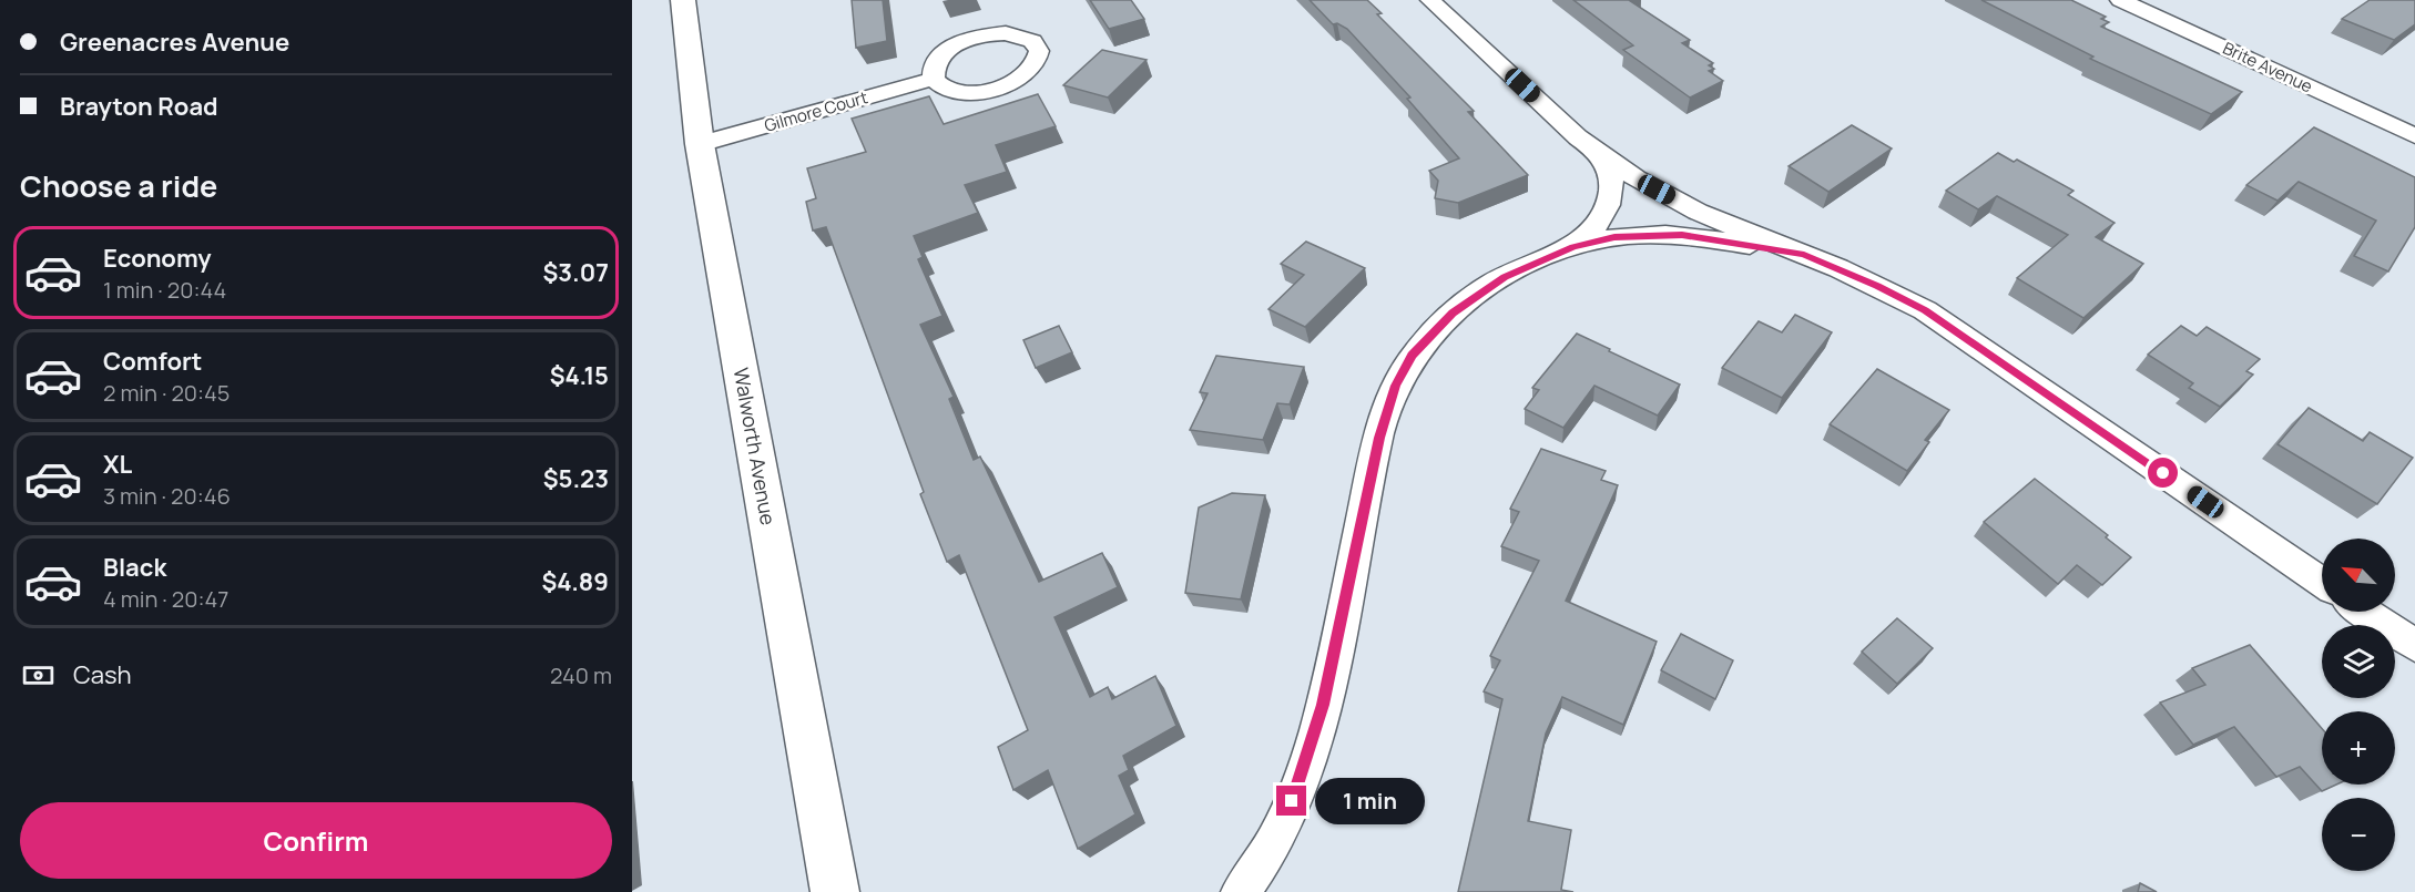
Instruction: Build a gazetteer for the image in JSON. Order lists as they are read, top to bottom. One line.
{"streets":{"street":["Brite Avenue","Gilmore Court","Walworth Avenue"]},"crossings":[["Gilmore Court","Walworth Avenue"]],"north":"top left","page":{"banner":["Greenacres Avenue","Brayton Road"],"heading":"Choose a ride","list":[{"name":"Economy","note":"1 min · 20:44","value":"$3.07"},{"name":"Comfort","note":"2 min · 20:45","value":"$4.15"},{"name":"XL","note":"3 min · 20:46","value":"$5.23"},{"name":"Black","note":"4 min · 20:47","value":"$4.89"}],"map_buttons":["+","−"],"pay":["Cash","240 m"],"bubble":"1 min","buttons":"Confirm"}}
